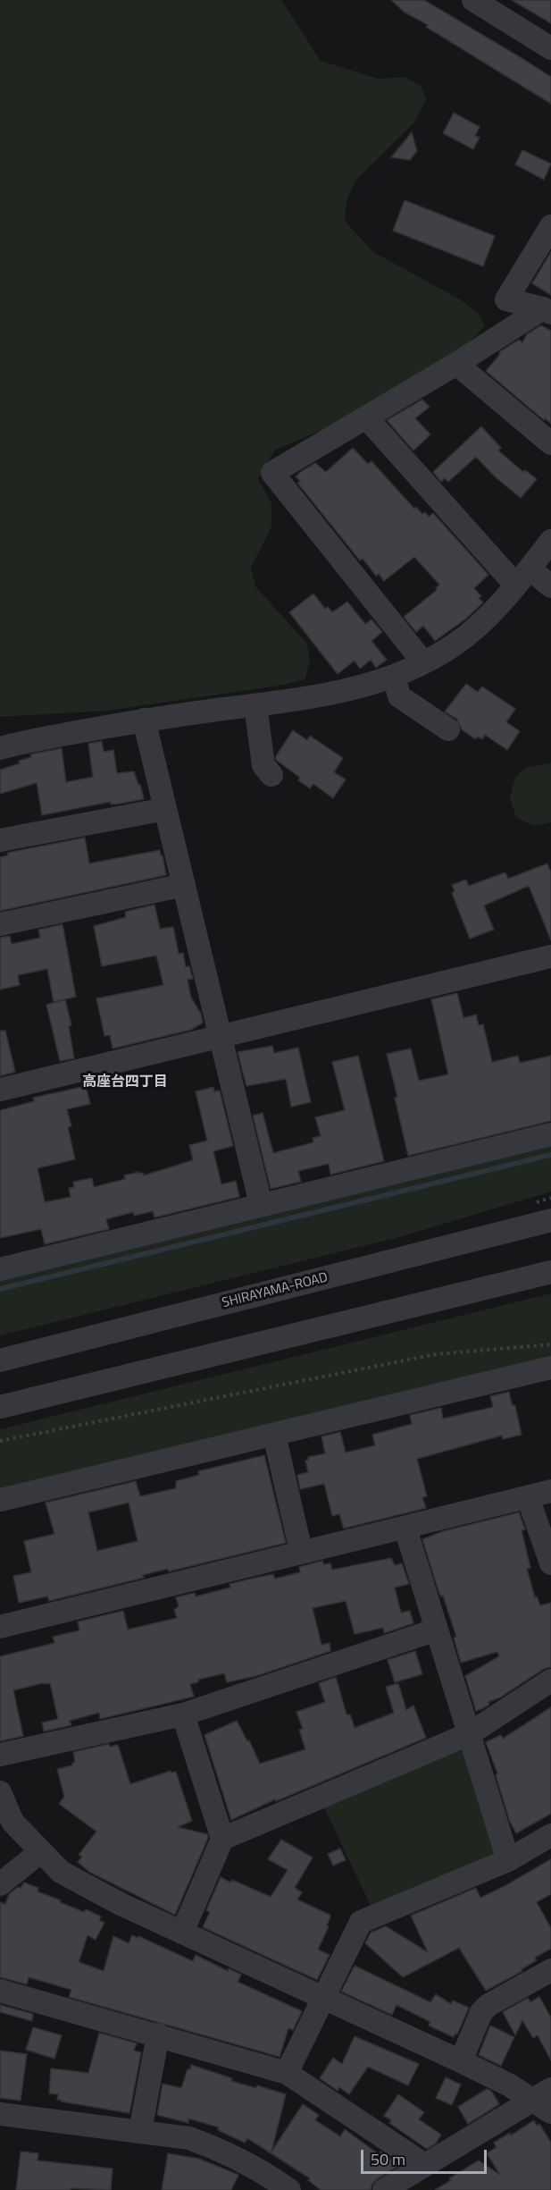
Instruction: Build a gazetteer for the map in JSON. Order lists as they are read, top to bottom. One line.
{"streets":{"street":["SHIRAYAMA-ROAD"]},"districts":["高座台四丁目"],"scale_bar":"50 m"}
